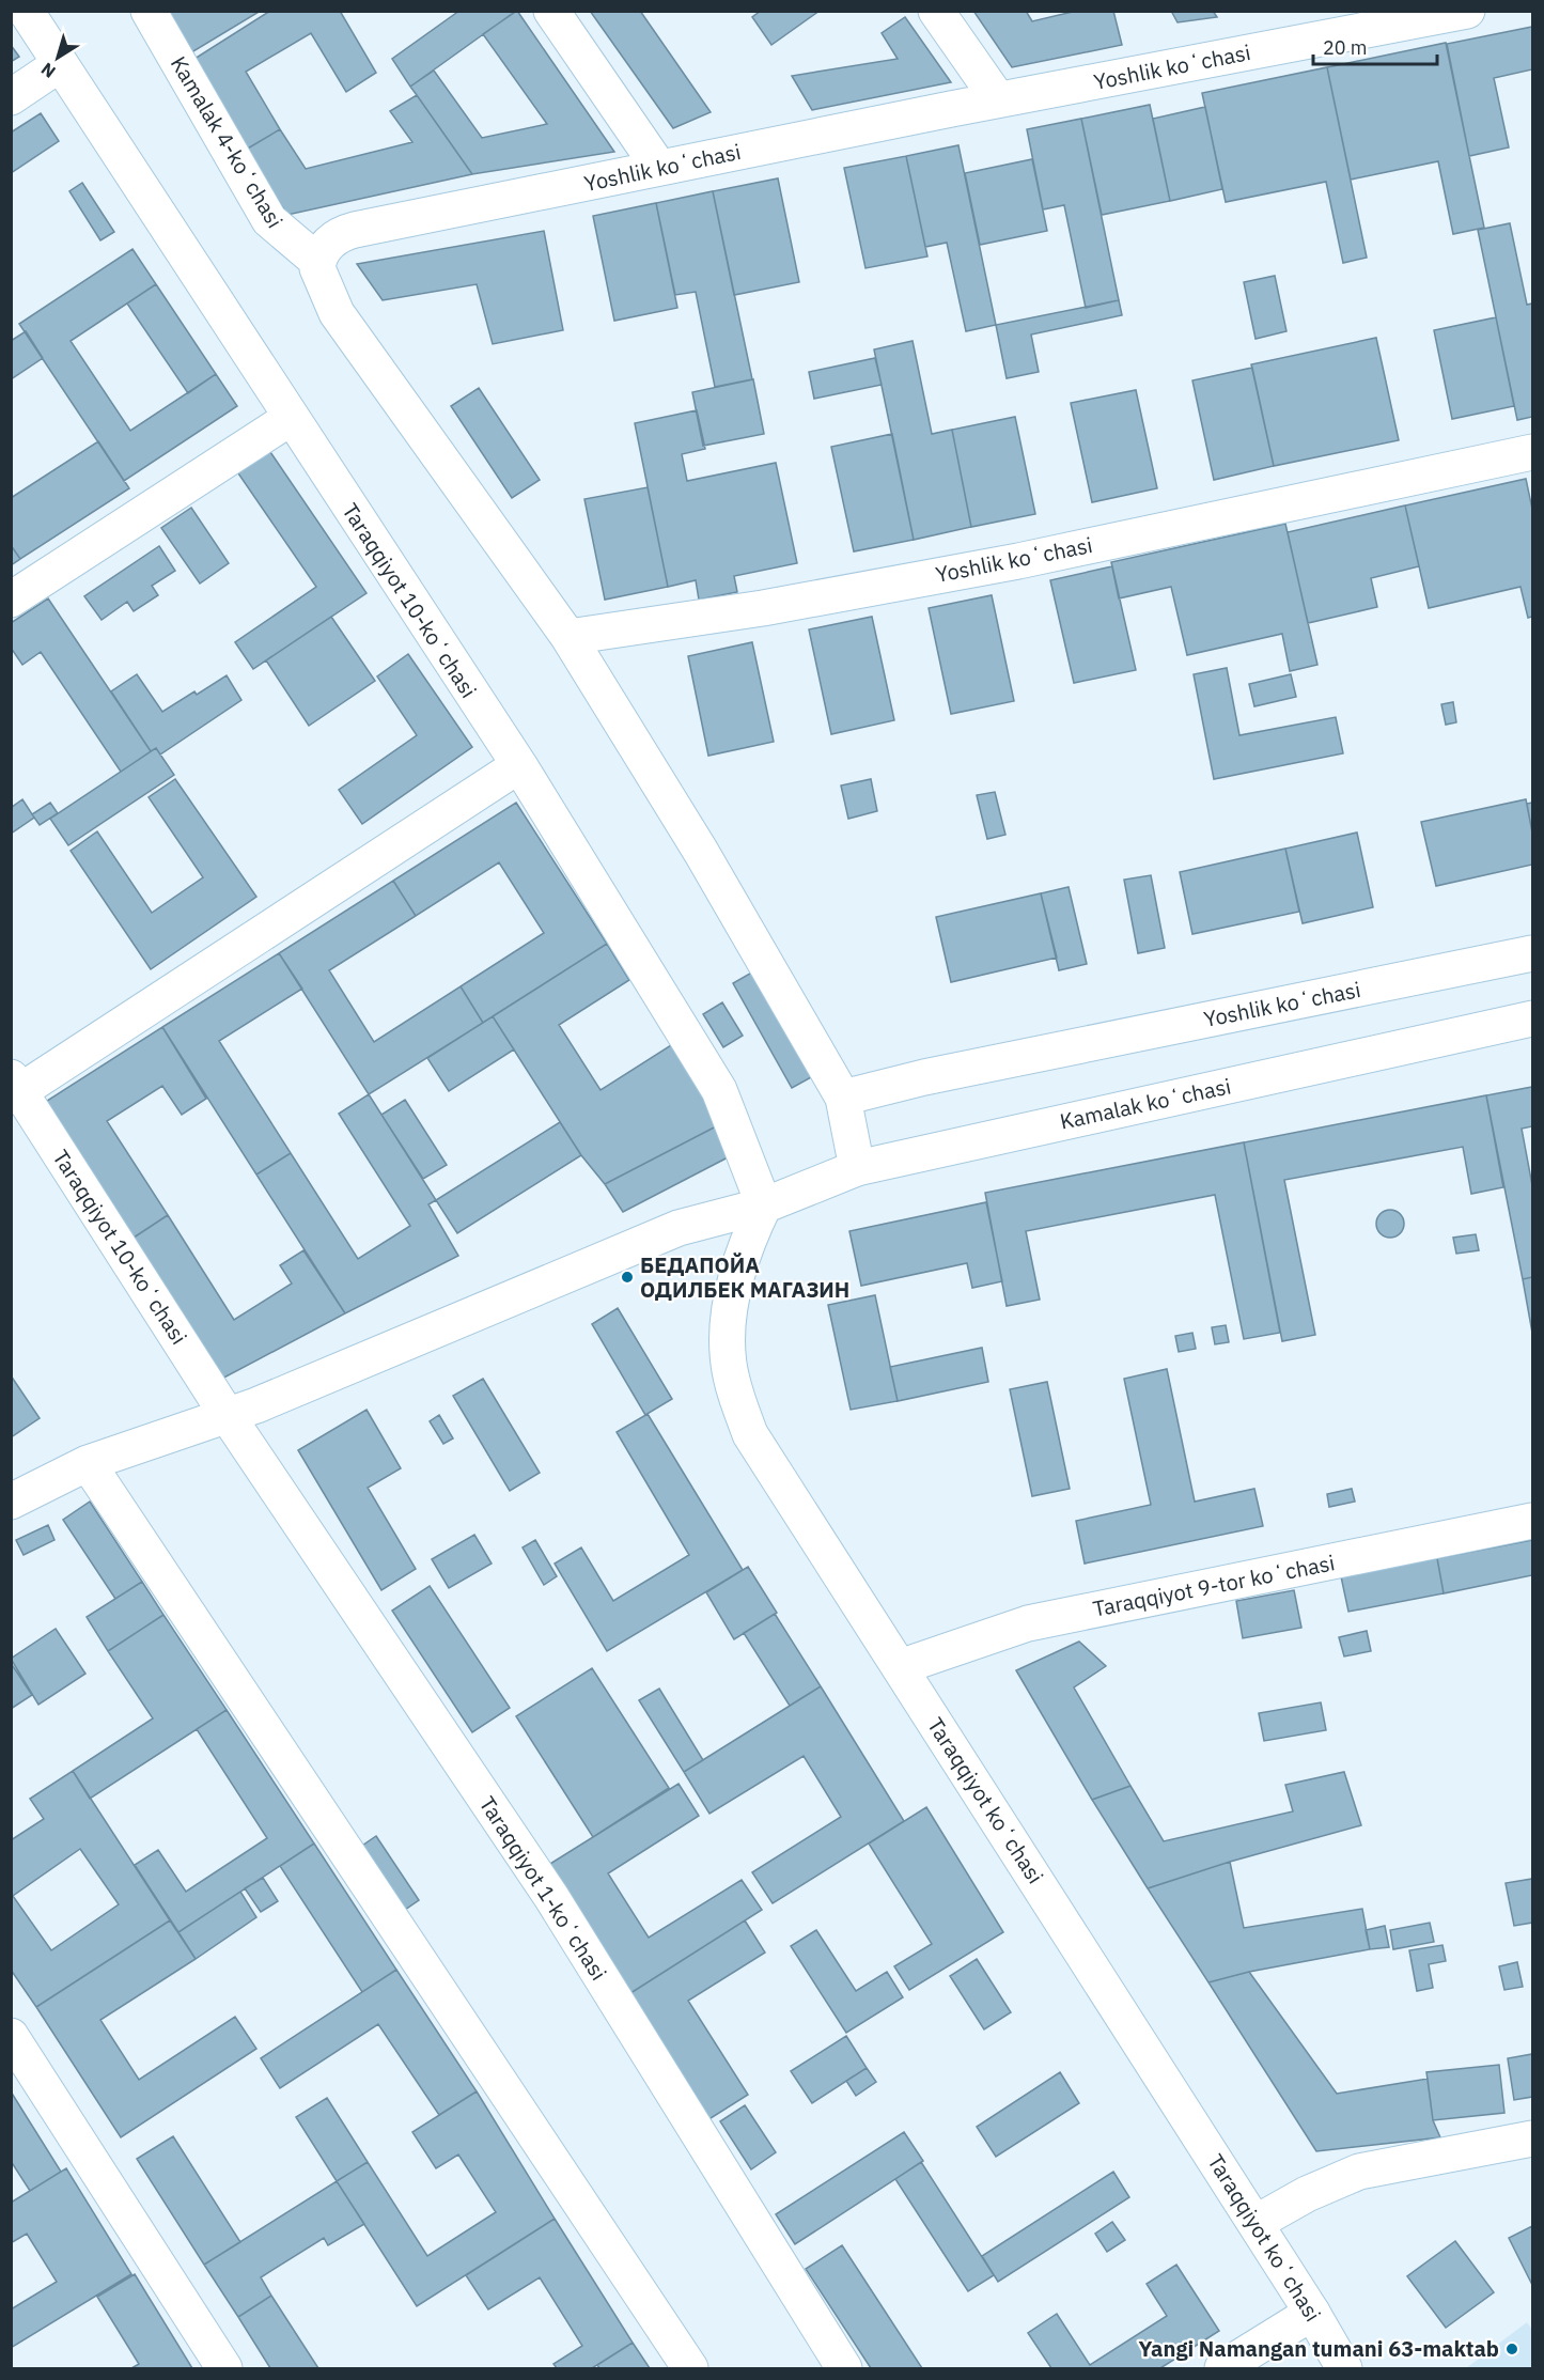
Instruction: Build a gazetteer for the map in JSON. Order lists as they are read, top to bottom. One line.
{"streets":{"street":["Yoshlik koʻchasi","Kamalak 4-koʻchasi","Taraqqiyot 10-koʻchasi","Kamalak koʻchasi","Taraqqiyot 9-tor koʻchasi","Taraqqiyot koʻchasi","Taraqqiyot 1-koʻchasi"]},"crossings":[["Yoshlik koʻchasi","Kamalak 4-koʻchasi"],["Taraqqiyot 10-koʻchasi","Kamalak koʻchasi"],["Taraqqiyot 10-koʻchasi","Taraqqiyot koʻchasi"],["Taraqqiyot 10-koʻchasi","Taraqqiyot 1-koʻchasi"],["Kamalak koʻchasi","Taraqqiyot koʻchasi"],["Kamalak koʻchasi","Taraqqiyot 1-koʻchasi"],["Taraqqiyot 9-tor koʻchasi","Taraqqiyot koʻchasi"]],"places":["БЕДАПОЙА ОДИЛБЕК МАГАЗИН","Yangi Namangan tumani 63-maktab"],"scale_bar":"20 m","north":"bottom left"}
